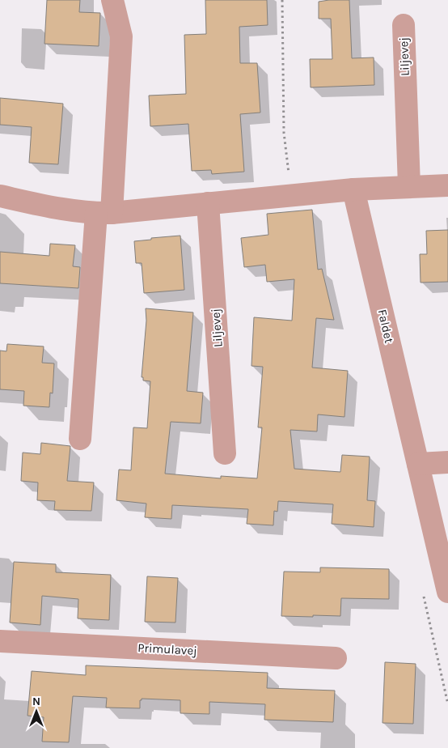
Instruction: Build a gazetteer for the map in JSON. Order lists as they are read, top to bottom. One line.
{"streets":{"street":["Liljevej","Faldet","Primulavej"]},"north":"top"}
